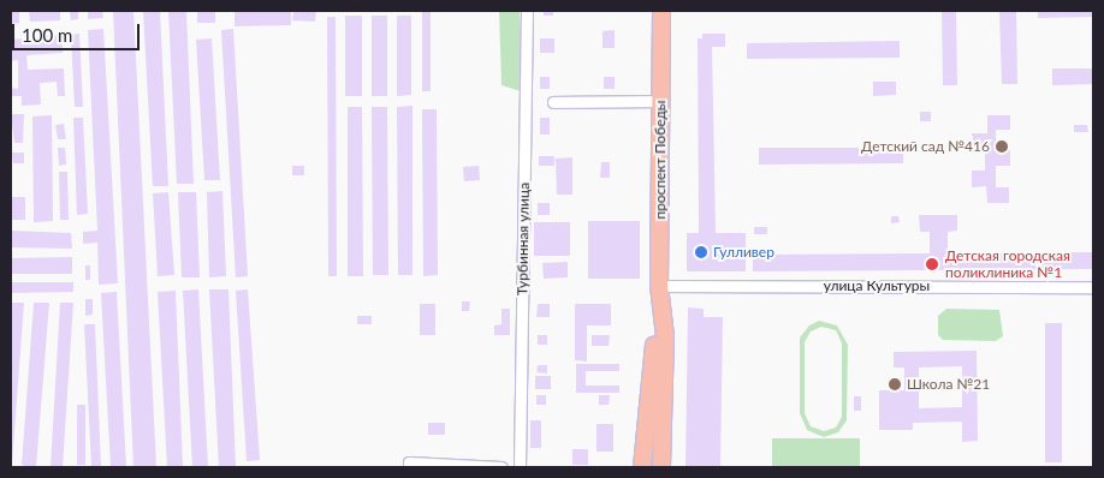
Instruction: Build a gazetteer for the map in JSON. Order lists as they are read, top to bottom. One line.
{"streets":{"main road":["проспект Победы"],"street":["Турбинная улица","улица Культуры"]},"crossings":[["проспект Победы","улица Культуры"]],"places":["Детский сад №416","Гулливер","Детская городская поликлиника №1","Школа №21"],"scale_bar":"100 m"}
